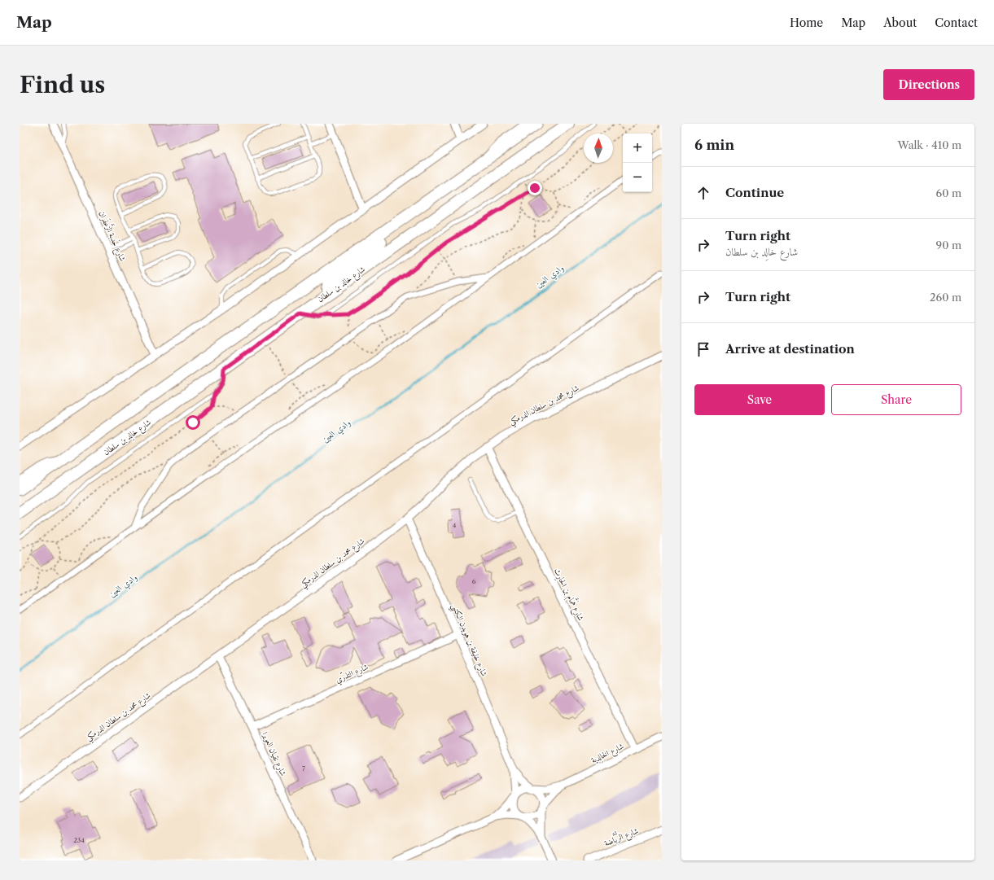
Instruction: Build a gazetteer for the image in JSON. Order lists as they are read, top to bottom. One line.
{"streets":{"main road":["شارع خالِد بن سلطان"],"street":["شارع حَدبة الزَّعفَران","شارع محمد بن سلطان الدرمكي","شارع هَمَّام بن الحارِث","شارع خليفة بن هويدن الكتبي","شارع التذرّي","شارع الخالِدية","شارع نقيان العويرا","شارع الرُّبَّاضة"]},"crossings":[["شارع محمد بن سلطان الدرمكي","شارع هَمَّام بن الحارِث"],["شارع محمد بن سلطان الدرمكي","شارع خليفة بن هويدن الكتبي"],["شارع محمد بن سلطان الدرمكي","شارع نقيان العويرا"],["شارع هَمَّام بن الحارِث","شارع الخالِدية"],["شارع خليفة بن هويدن الكتبي","شارع التذرّي"],["شارع خليفة بن هويدن الكتبي","شارع الخالِدية"],["شارع التذرّي","شارع نقيان العويرا"]],"water":["وادي العين"],"house_numbers":["4","6","7","234"],"north":"top","page":{"header":"Map","nav":["Home","Map","About","Contact"],"buttons":["Directions",["Save","Share"]],"title":"Find us","heading":["6 min","Walk · 410 m"],"map_buttons":["+","−"],"list":[["Continue","60 m"],["Turn right","شارع خالِد بن سلطان","90 m"],["Turn right","260 m"],"Arrive at destination"]}}
